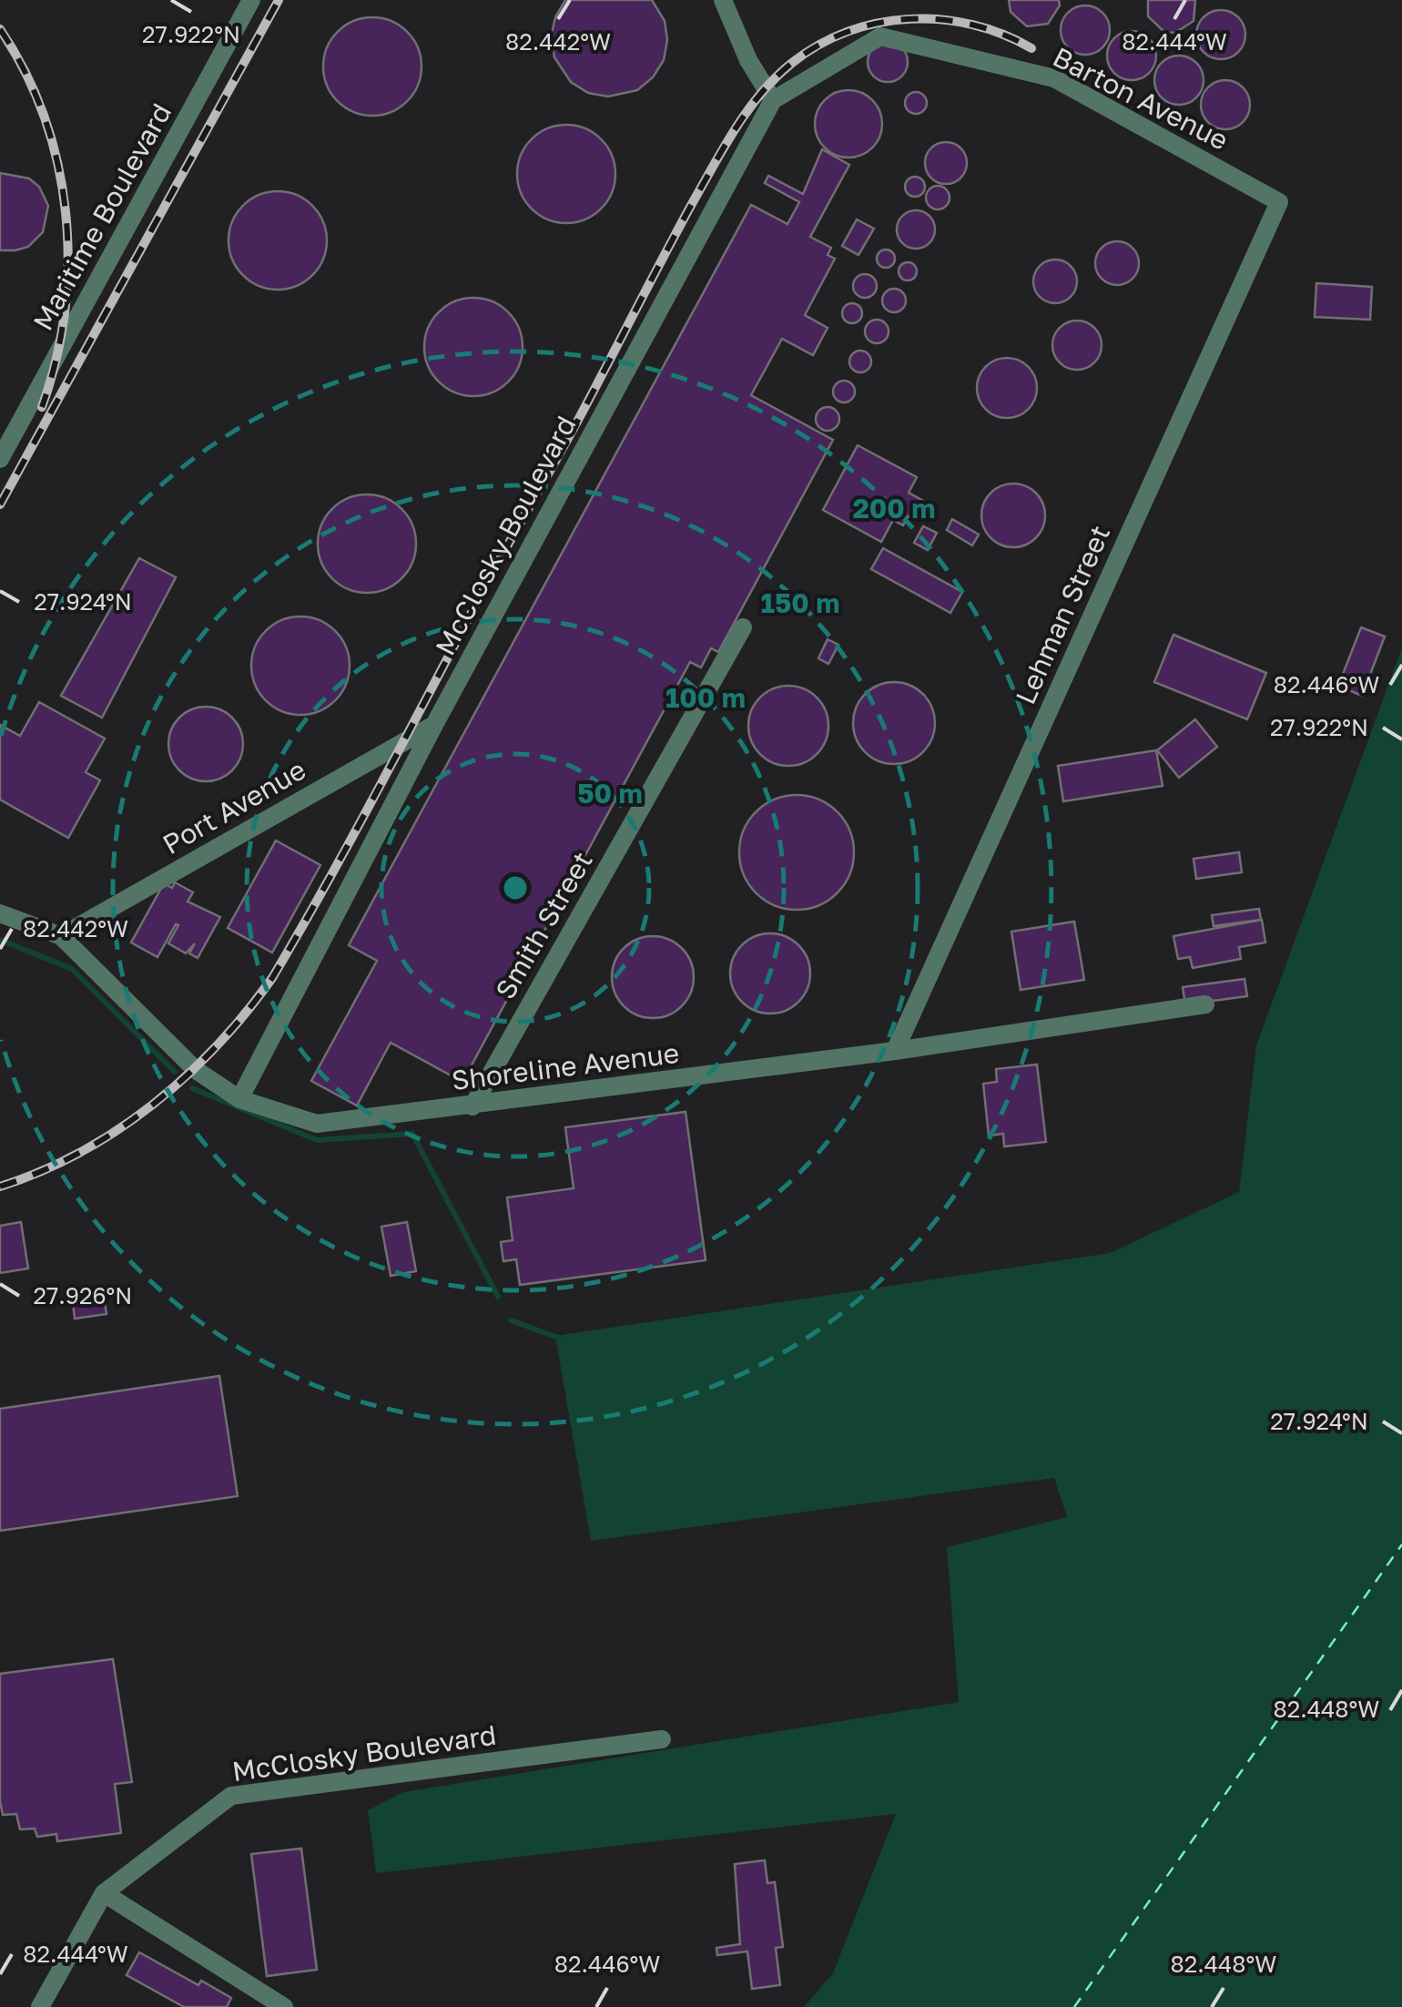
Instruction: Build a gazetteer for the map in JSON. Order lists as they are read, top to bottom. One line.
{"streets":{"street":["Barton Avenue","Maritime Boulevard","McClosky Boulevard","Lehman Street","Port Avenue","Smith Street","Shoreline Avenue"]},"crossings":[["Barton Avenue","McClosky Boulevard"],["Barton Avenue","Lehman Street"],["McClosky Boulevard","Port Avenue"],["McClosky Boulevard","Shoreline Avenue"],["Lehman Street","Shoreline Avenue"],["Port Avenue","Shoreline Avenue"],["Smith Street","Shoreline Avenue"]],"coordinates":["27.922°N","82.442°W","82.444°W","27.924°N","82.446°W","27.926°N","82.448°W"],"rings":["200 m","150 m","100 m","50 m"]}
